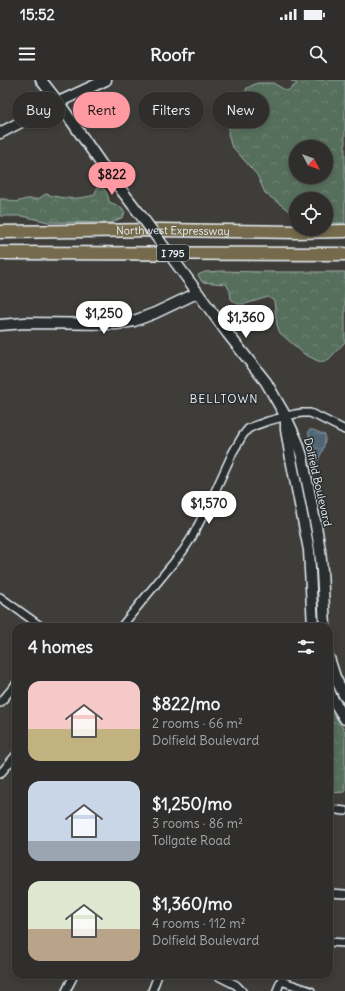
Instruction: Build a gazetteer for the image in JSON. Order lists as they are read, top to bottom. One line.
{"streets":{"highway":["Northwest Expressway","I 795"],"main road":["Dolfield Boulevard"]},"districts":["BELLTOWN"],"north":"bottom right","page":{"status":"15:52","header":"Roofr","chip":["Buy","Rent","Filters","New"],"price":["$822","$1,250","$1,360","$1,570"],"heading":"4 homes","list":[{"name":"$822/mo","note":"2 rooms · 66 m² · Dolfield Boulevard"},{"name":"$1,250/mo","note":"3 rooms · 86 m² · Tollgate Road"},{"name":"$1,360/mo","note":"4 rooms · 112 m² · Dolfield Boulevard"}]}}
